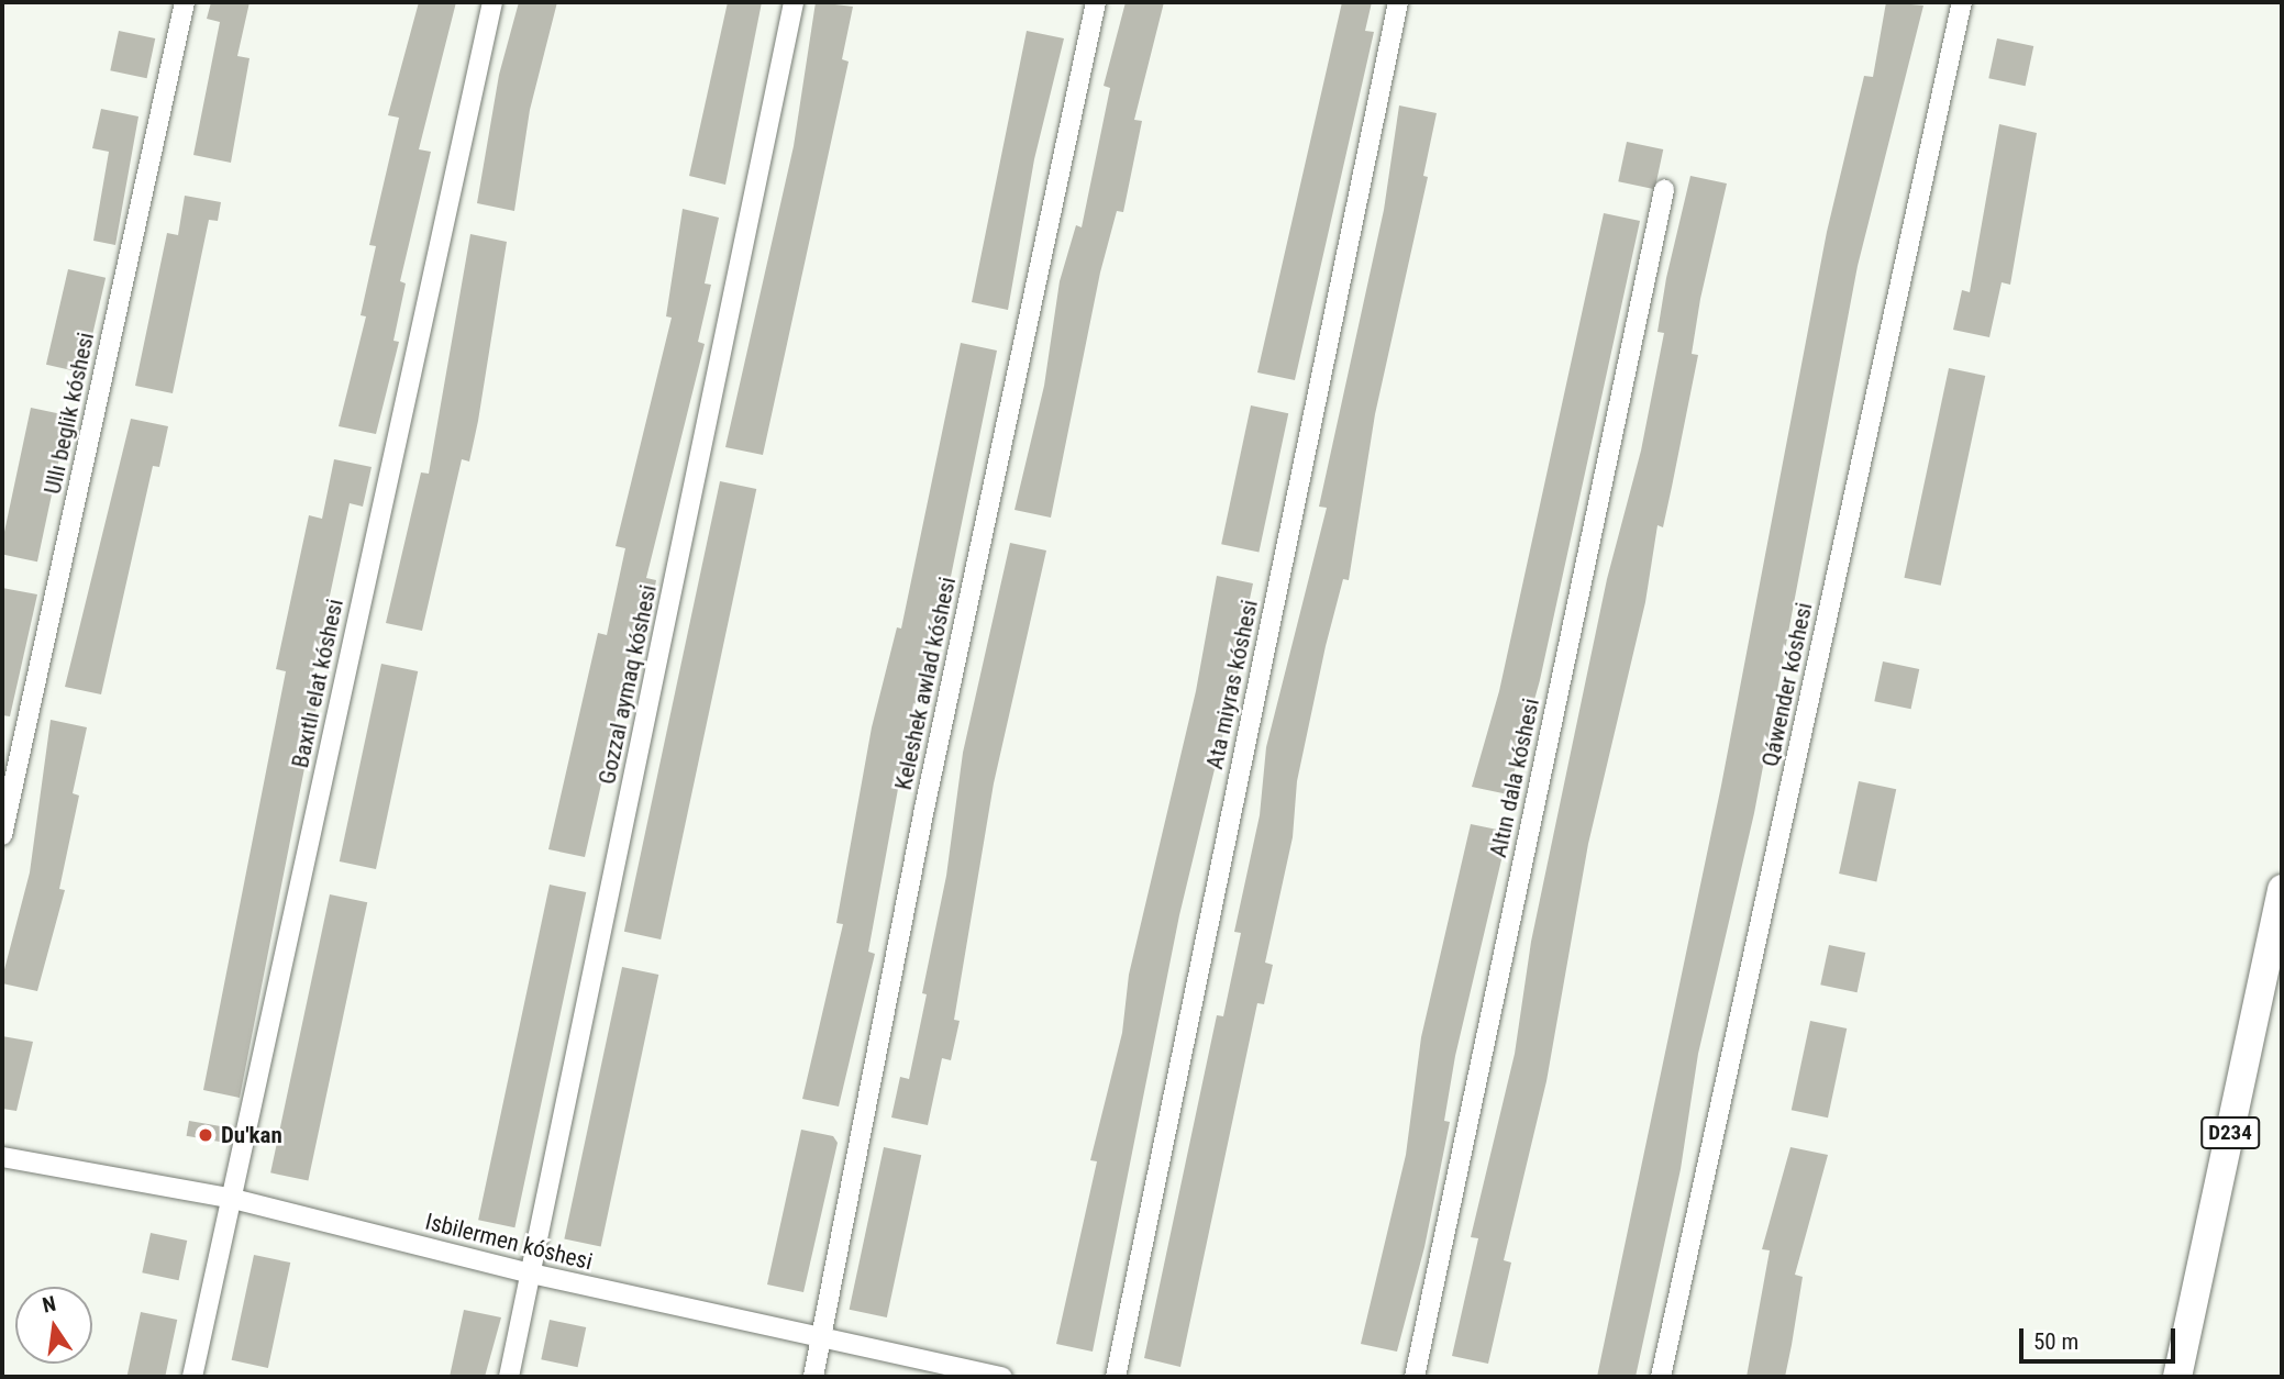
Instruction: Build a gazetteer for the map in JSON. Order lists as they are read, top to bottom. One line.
{"streets":{"main road":["D234"],"street":["Ullı beglik kóshesi","Baxıtlı elat kóshesi","Keleshek awlad kóshesi","Gozzal aymaq kóshesi","Ata miyras kóshesi","Qáwender kóshesi","Altın dala kóshesi","Isbilermen kóshesi"]},"crossings":[["Baxıtlı elat kóshesi","Isbilermen kóshesi"],["Keleshek awlad kóshesi","Isbilermen kóshesi"],["Gozzal aymaq kóshesi","Isbilermen kóshesi"]],"places":["Du'kan"],"scale_bar":"50 m","north":"top"}
